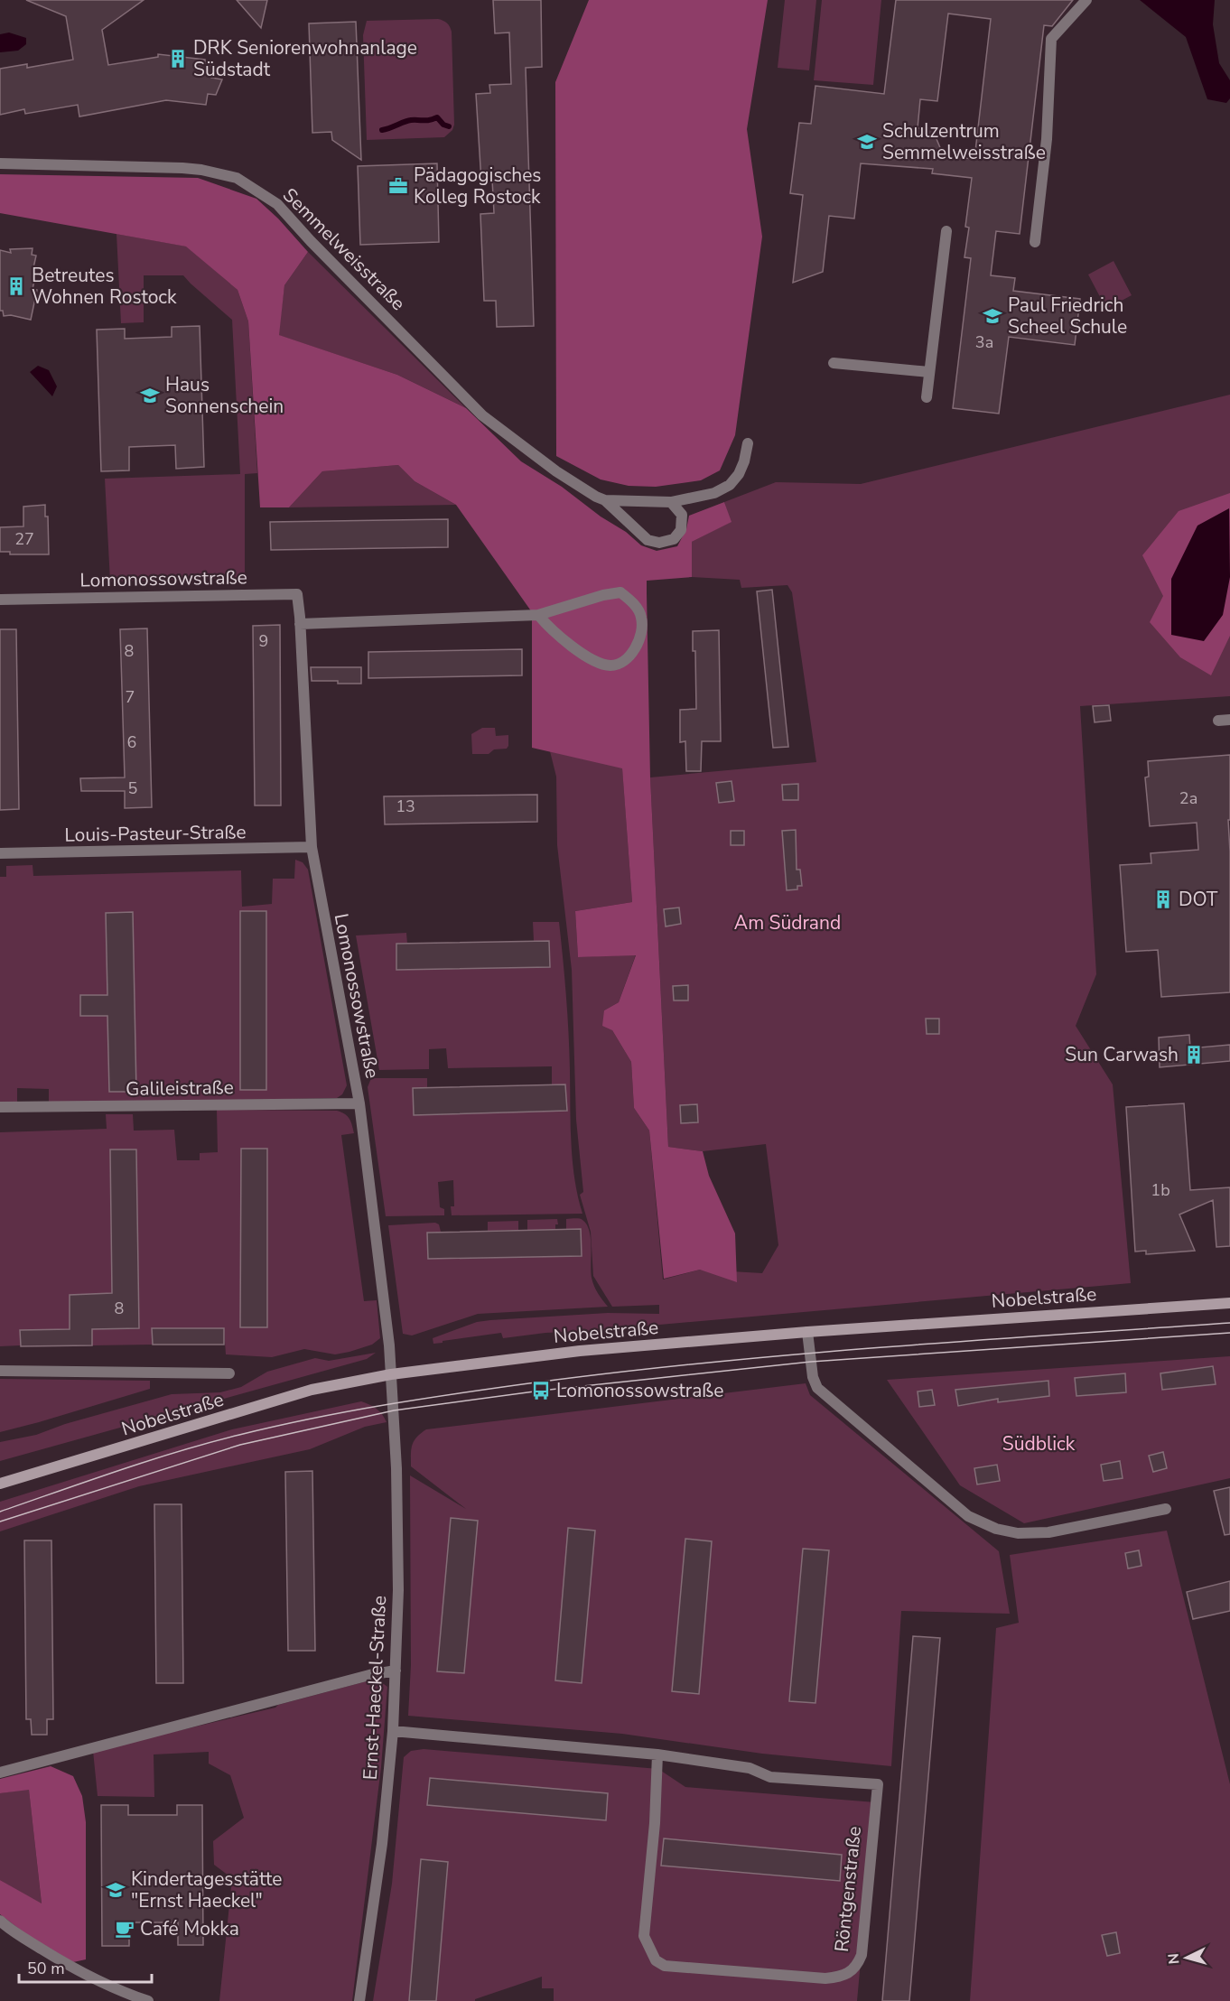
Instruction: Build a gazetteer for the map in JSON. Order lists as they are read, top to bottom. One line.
{"streets":{"main road":["Nobelstraße"],"street":["Semmelweisstraße","Lomonossowstraße","Louis-Pasteur-Straße","Galileistraße","Ernst-Haeckel-Straße","Röntgenstraße"]},"crossings":[["Lomonossowstraße","Louis-Pasteur-Straße"],["Lomonossowstraße","Galileistraße"],["Lomonossowstraße","Nobelstraße"],["Lomonossowstraße","Ernst-Haeckel-Straße"],["Nobelstraße","Ernst-Haeckel-Straße"],["Ernst-Haeckel-Straße","Röntgenstraße"]],"parks":["Am Südrand","Südblick"],"places":{"building":["DRK Seniorenwohnanlage Südstadt","Betreutes Wohnen Rostock","DOT","Sun Carwash"],"school or university":["Schulzentrum Semmelweisstraße","Paul Friedrich Scheel Schule","Haus Sonnenschein","Kindertagesstätte \"Ernst Haeckel\""],"office":["Pädagogisches Kolleg Rostock"],"bus stop":["Lomonossowstraße"],"cafe":["Café Mokka"]},"house_numbers":["3a","27","9","8","7","6","5","2a","13","1b","8"],"scale_bar":"50 m","north":"left"}
